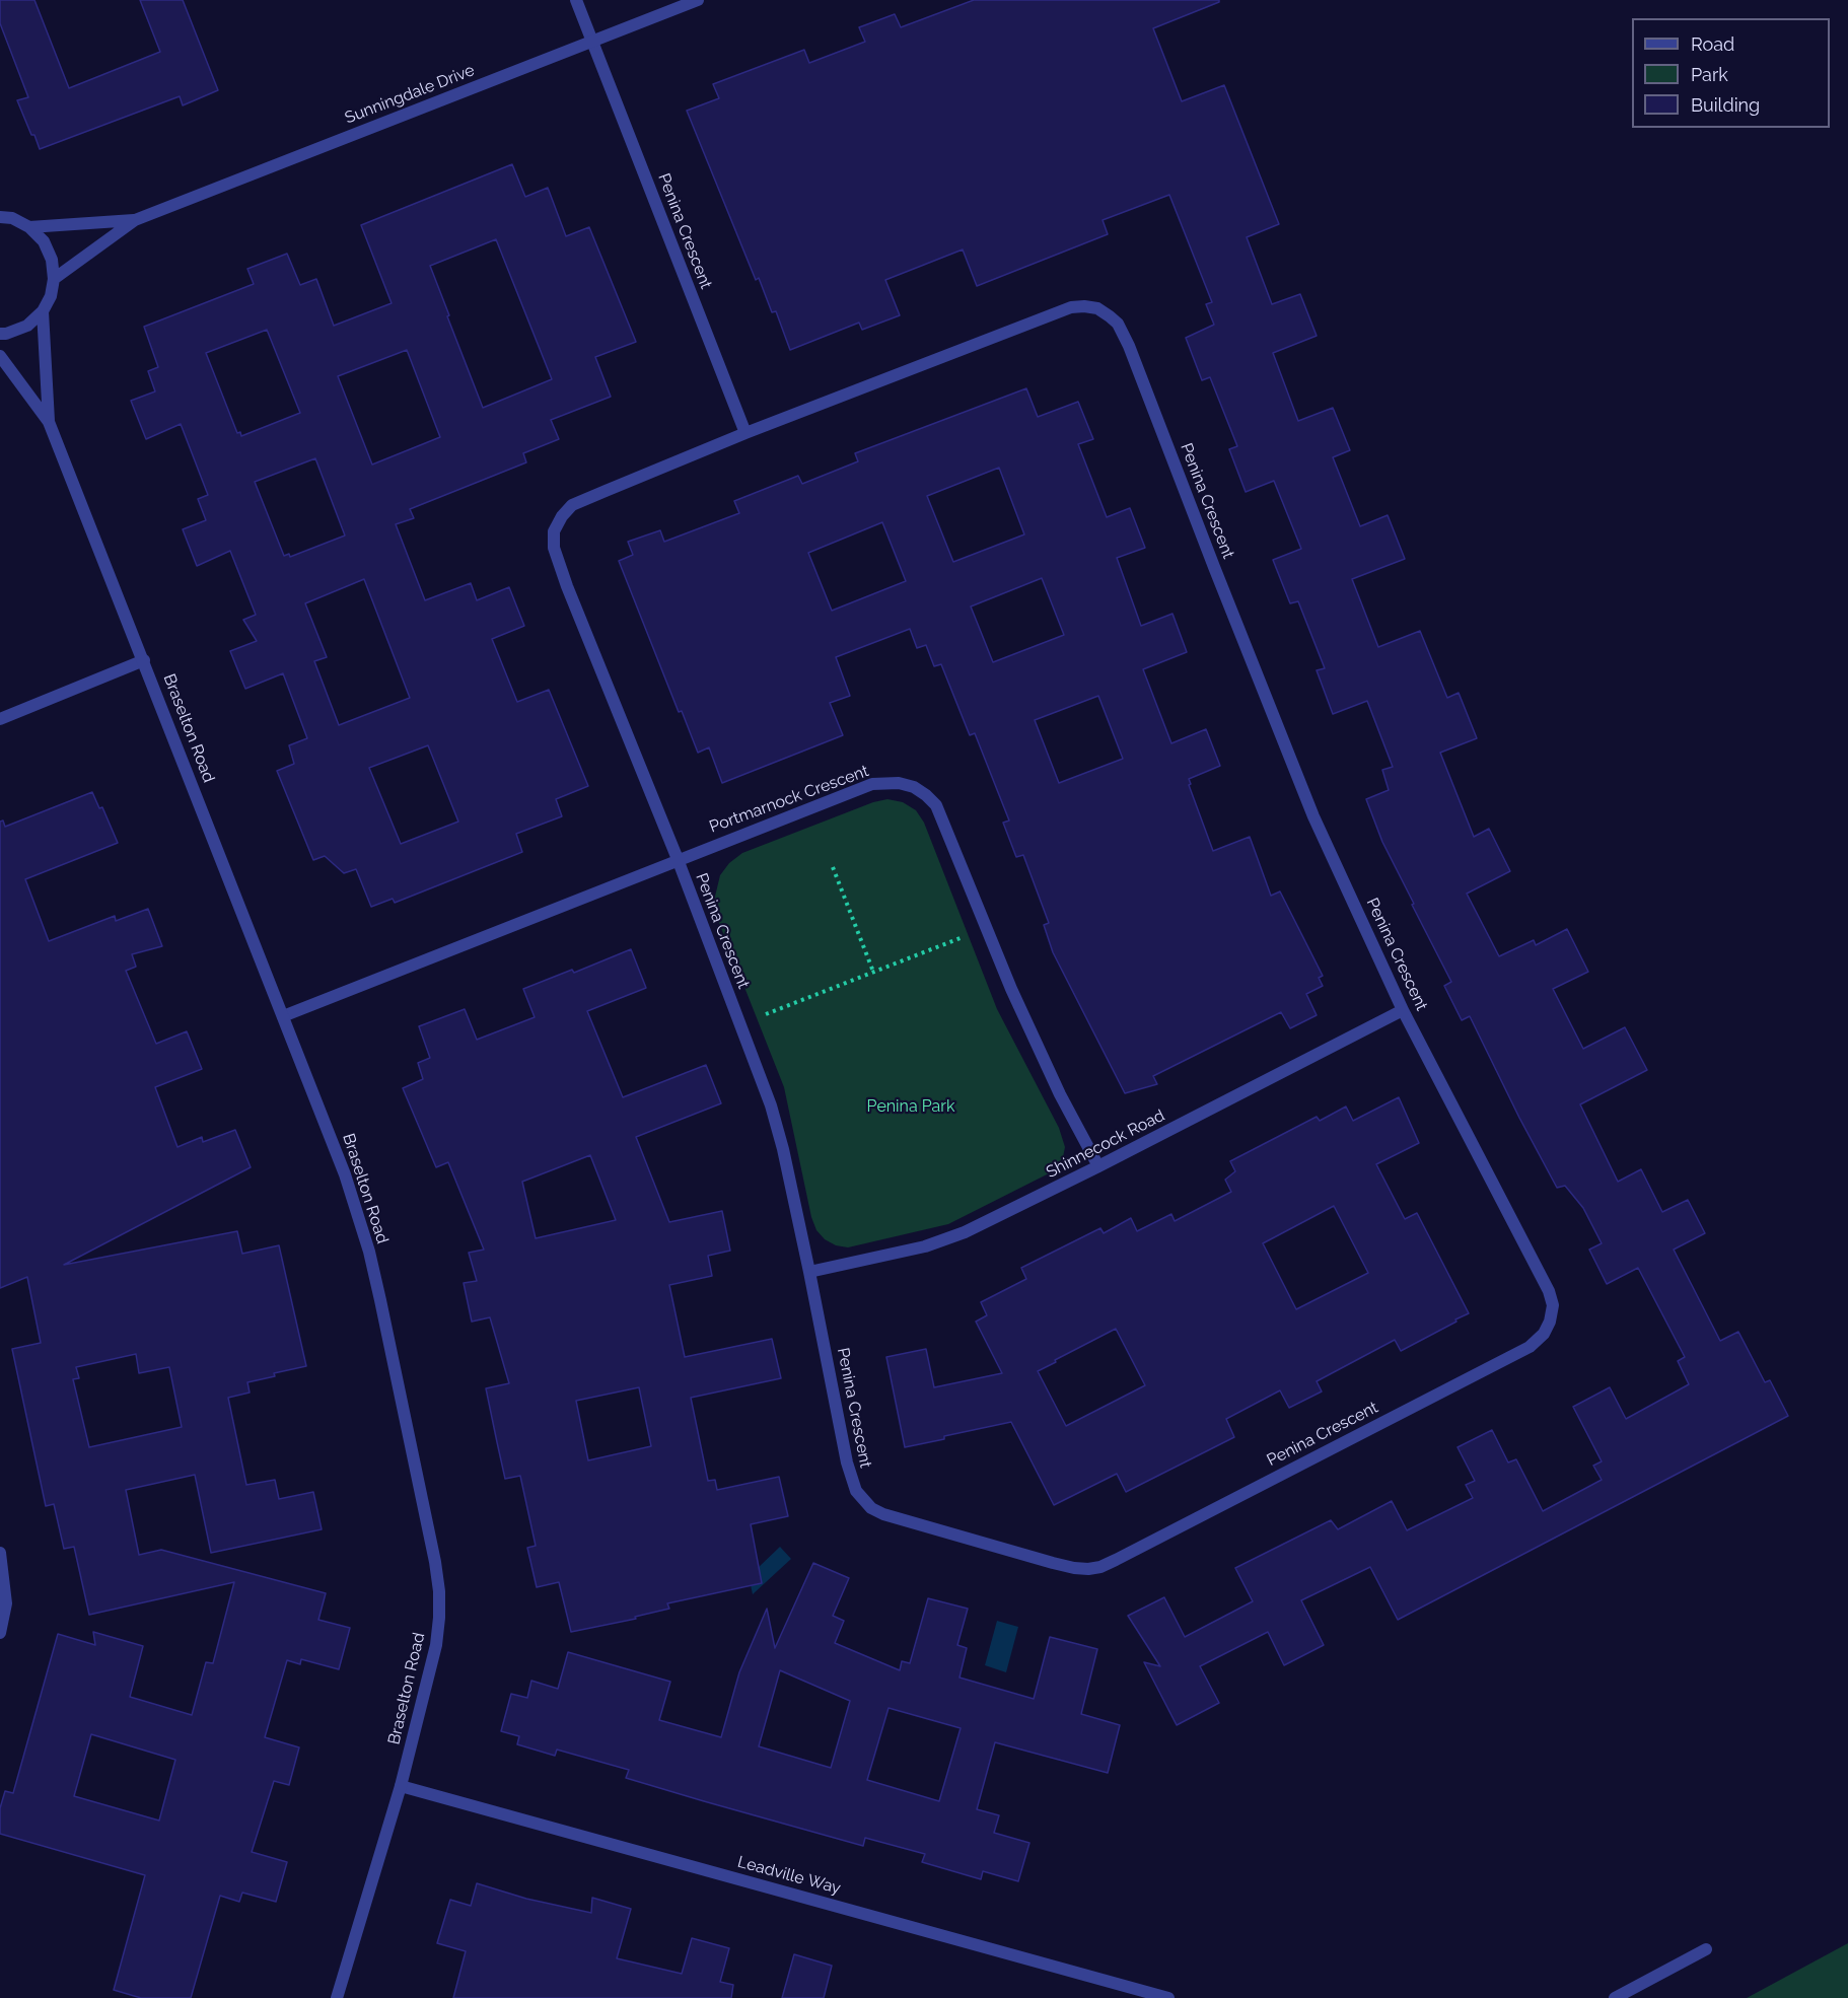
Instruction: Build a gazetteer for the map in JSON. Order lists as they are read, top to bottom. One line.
{"streets":{"street":["Sunningdale Drive","Penina Crescent","Braselton Road","Portmarnock Crescent","Shinnecock Road","Leadville Way"]},"crossings":[["Sunningdale Drive","Penina Crescent"],["Penina Crescent","Portmarnock Crescent"],["Penina Crescent","Shinnecock Road"],["Braselton Road","Portmarnock Crescent"],["Braselton Road","Leadville Way"],["Portmarnock Crescent","Shinnecock Road"]],"parks":["Penina Park"],"legend":["Road","Park","Building"]}
